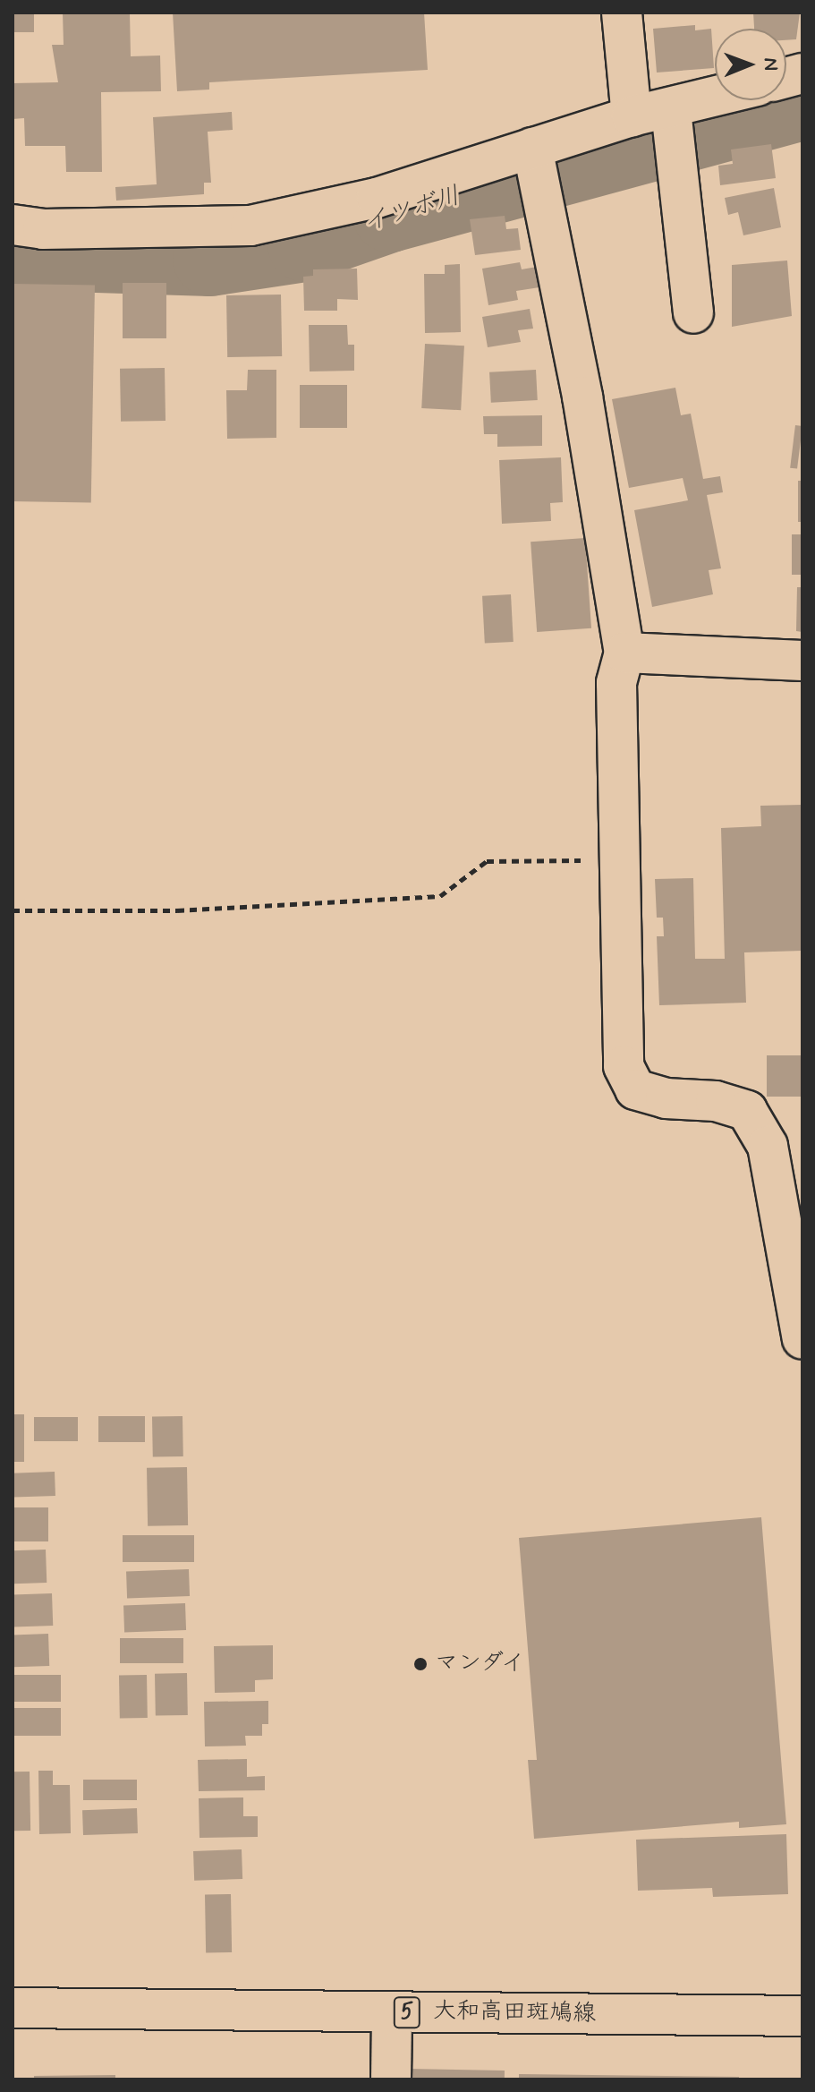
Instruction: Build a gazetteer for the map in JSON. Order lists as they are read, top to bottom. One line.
{"streets":{"street":["5","大和高田斑鳩線"]},"water":["イツボ川"],"places":["マンダイ"],"north":"right"}
